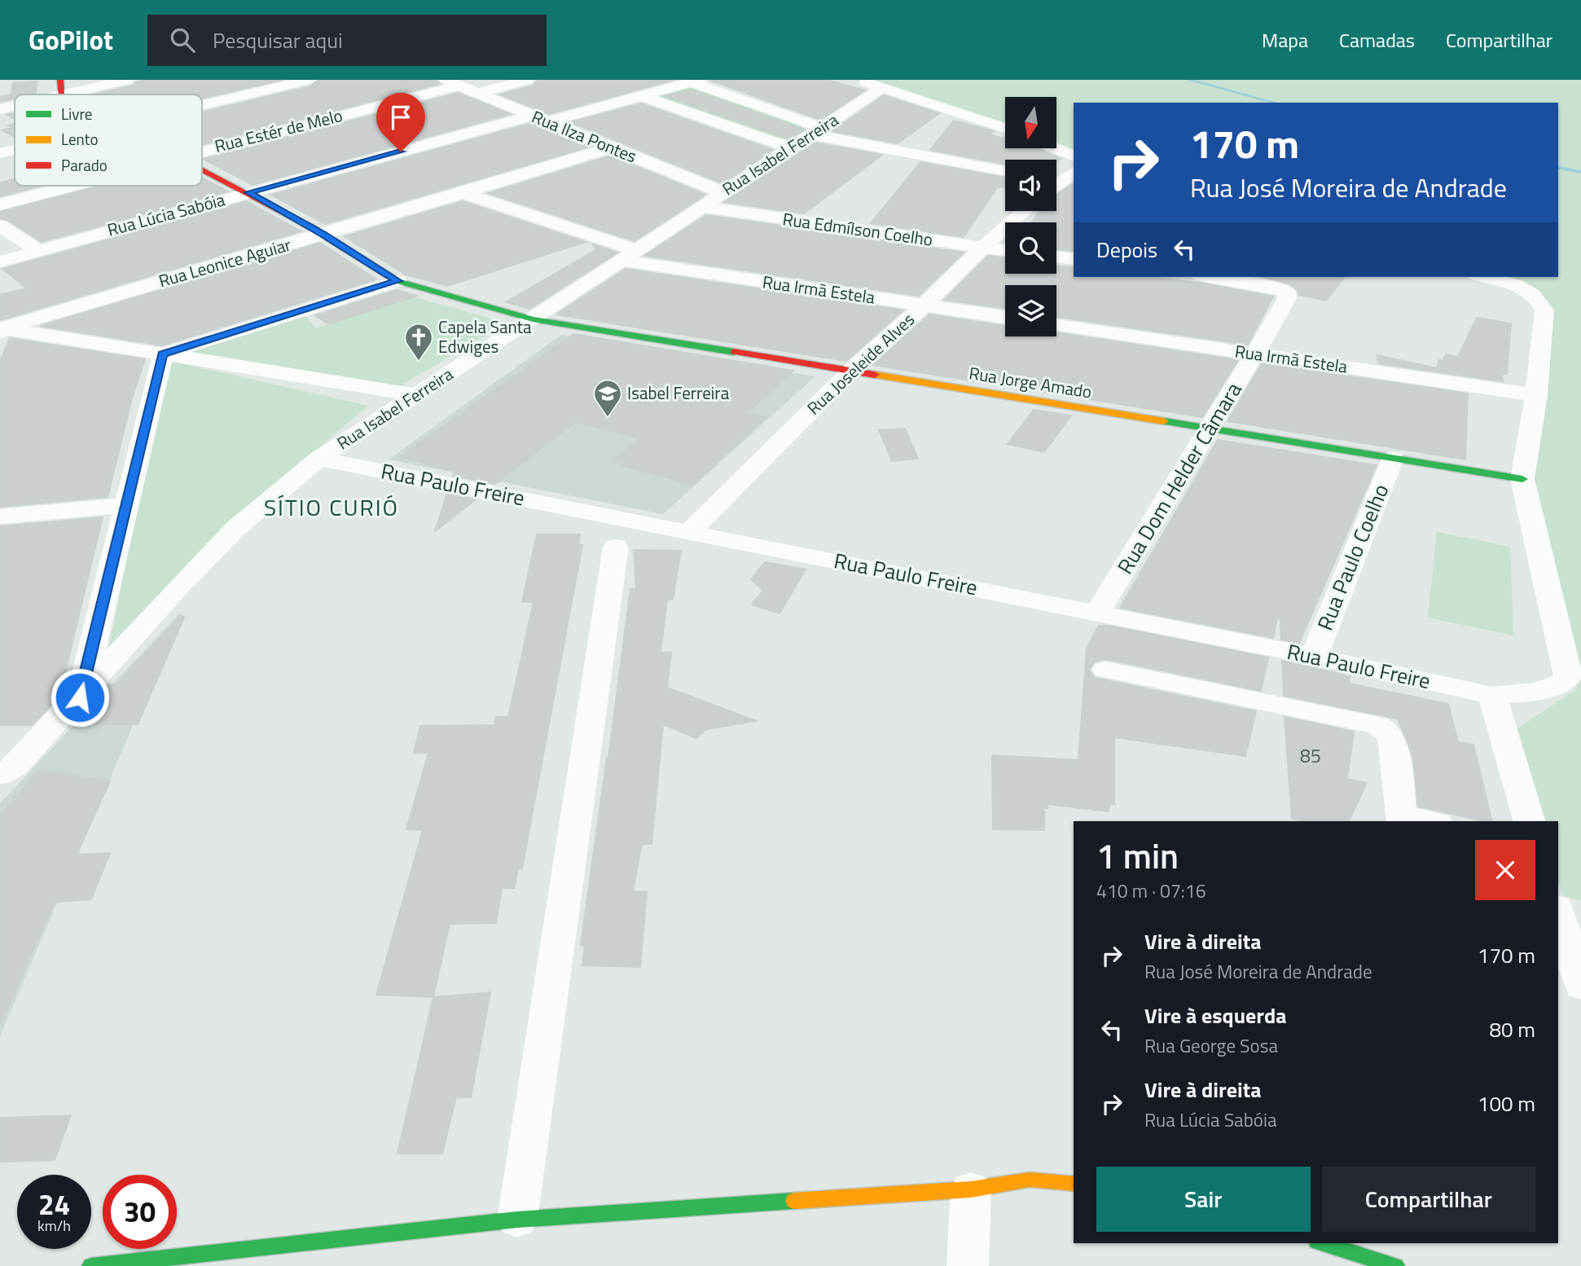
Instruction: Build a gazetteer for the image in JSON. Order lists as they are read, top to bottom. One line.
{"streets":{"street":["Rua Estér de Melo","Rua Ilza Pontes","Rua Isabel Ferreira","Rua Lúcia Sabóia","Rua Edmílson Coelho","Rua Leonice Aguiar","Rua Irmã Estela","Rua Joseleide Alves","Rua Jorge Amado","Rua Dom Helder Câmara","Rua Paulo Freire","Rua Paulo Coelho"]},"crossings":[["Rua Estér de Melo","Rua Ilza Pontes"],["Rua Ilza Pontes","Rua Isabel Ferreira"],["Rua Ilza Pontes","Rua Lúcia Sabóia"],["Rua Ilza Pontes","Rua Leonice Aguiar"],["Rua Isabel Ferreira","Rua Edmílson Coelho"],["Rua Isabel Ferreira","Rua Irmã Estela"],["Rua Isabel Ferreira","Rua Jorge Amado"],["Rua Isabel Ferreira","Rua Paulo Freire"],["Rua Lúcia Sabóia","Rua Jorge Amado"],["Rua Edmílson Coelho","Rua Joseleide Alves"],["Rua Leonice Aguiar","Rua Jorge Amado"],["Rua Irmã Estela","Rua Joseleide Alves"],["Rua Irmã Estela","Rua Dom Helder Câmara"],["Rua Joseleide Alves","Rua Jorge Amado"],["Rua Joseleide Alves","Rua Paulo Freire"],["Rua Jorge Amado","Rua Dom Helder Câmara"],["Rua Jorge Amado","Rua Paulo Freire"],["Rua Jorge Amado","Rua Paulo Coelho"],["Rua Dom Helder Câmara","Rua Paulo Freire"],["Rua Paulo Freire","Rua Paulo Coelho"]],"districts":["SÍTIO CURIÓ"],"places":{"church":["Capela Santa Edwiges"],"school or university":["Isabel Ferreira"]},"house_numbers":["85"],"legend":["Livre","Lento","Parado"],"north":"bottom","page":{"header":"GoPilot","search":"Pesquisar aqui","nav":["Mapa","Camadas","Compartilhar"],"turn":["170 m","Rua José Moreira de Andrade"],"then":"Depois","heading":["1 min","410 m · 07:16"],"list":[{"name":"Vire à direita","note":"Rua José Moreira de Andrade","value":"170 m"},{"name":"Vire à esquerda","note":"Rua George Sosa","value":"80 m"},{"name":"Vire à direita","note":"Rua Lúcia Sabóia","value":"100 m"}],"buttons":["Sair","Compartilhar"],"speed":"24 km/h","limit":"30"}}
